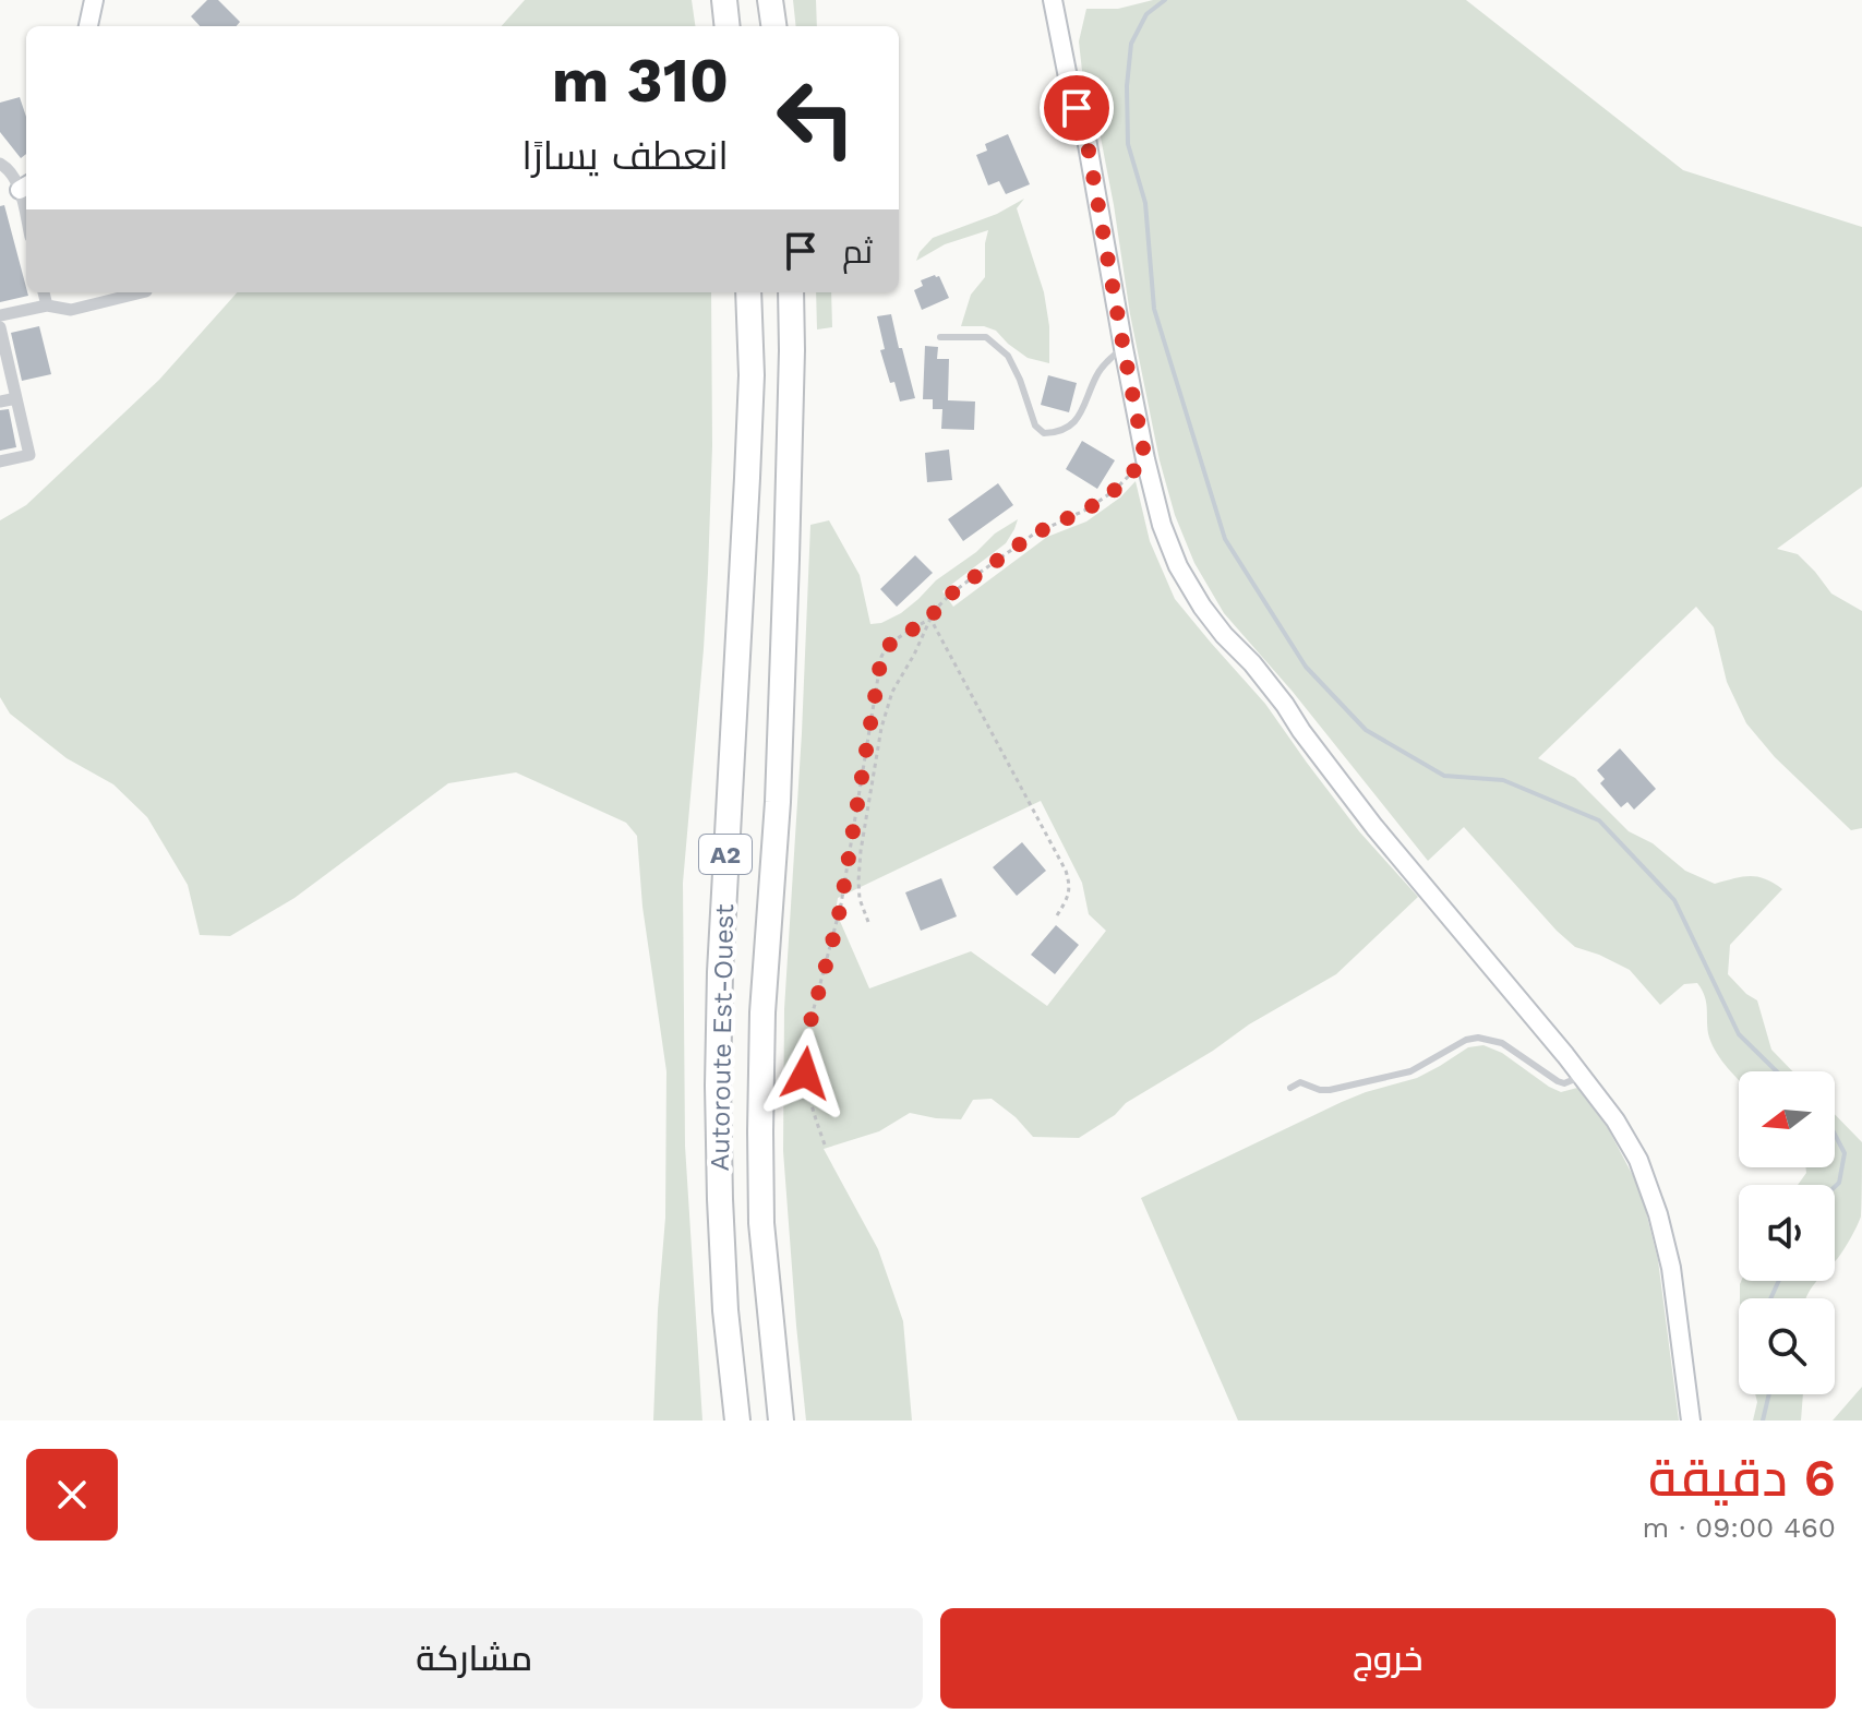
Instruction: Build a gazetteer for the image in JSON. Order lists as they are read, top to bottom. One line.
{"streets":{"highway":["A2","Autoroute Est-Ouest"]},"north":"left","page":{"turn":["310 m","انعطف يسارًا"],"then":"ثم","heading":["6 دقيقة","460 m · 09:00"],"buttons":["خروج","مشاركة"]}}
